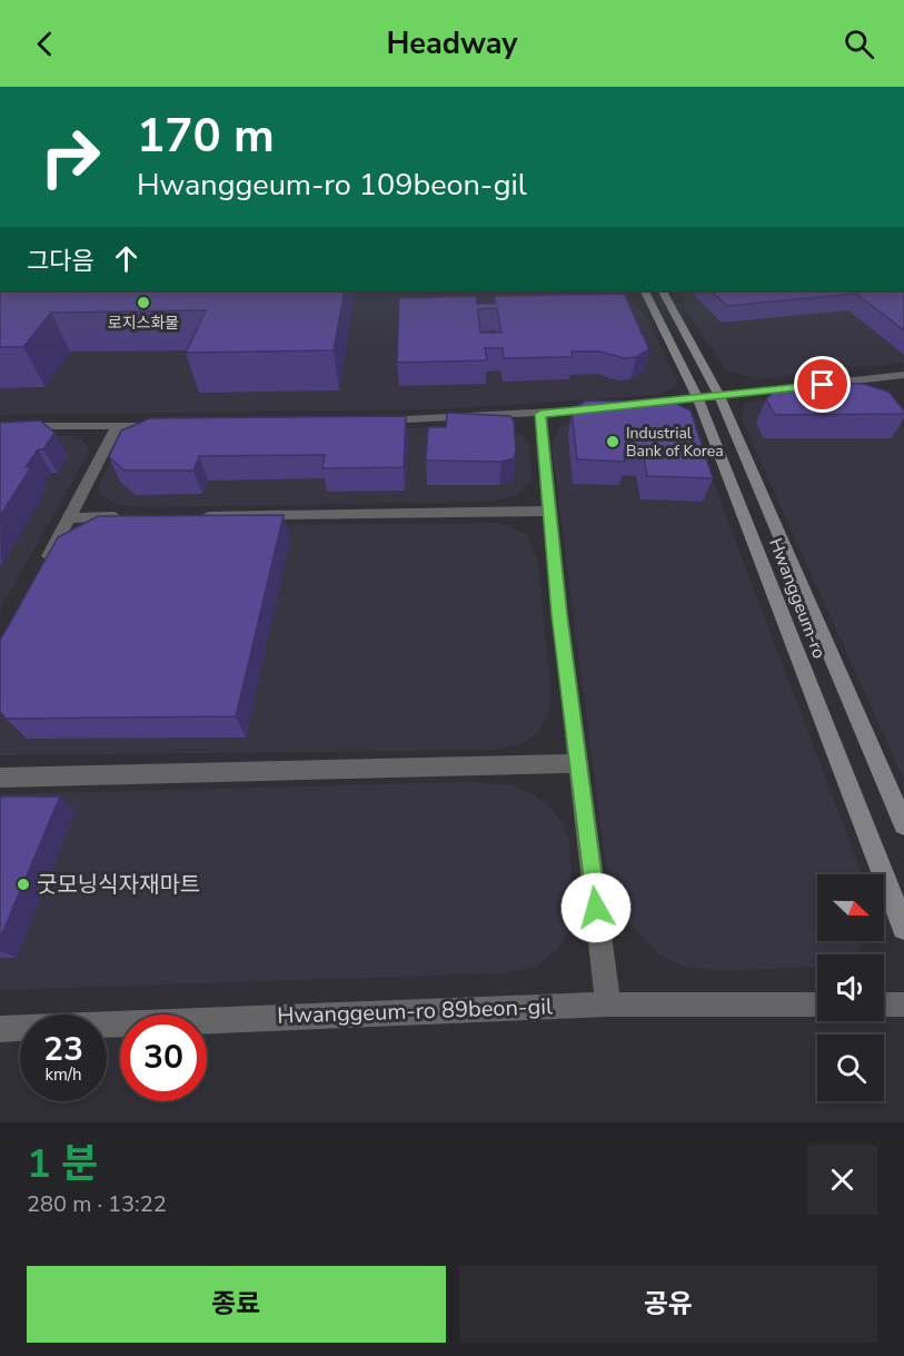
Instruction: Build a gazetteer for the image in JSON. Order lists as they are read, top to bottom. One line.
{"streets":{"street":["Hwanggeum-ro","Hwanggeum-ro 89beon-gil"]},"places":["로지스화물","Industrial Bank of Korea","굿모닝식자재마트"],"north":"right","page":{"header":"Headway","turn":["170 m","Hwanggeum-ro 109beon-gil"],"then":"그다음","speed":"23 km/h","limit":"30","heading":["1 분","280 m · 13:22"],"buttons":["종료","공유"]}}
